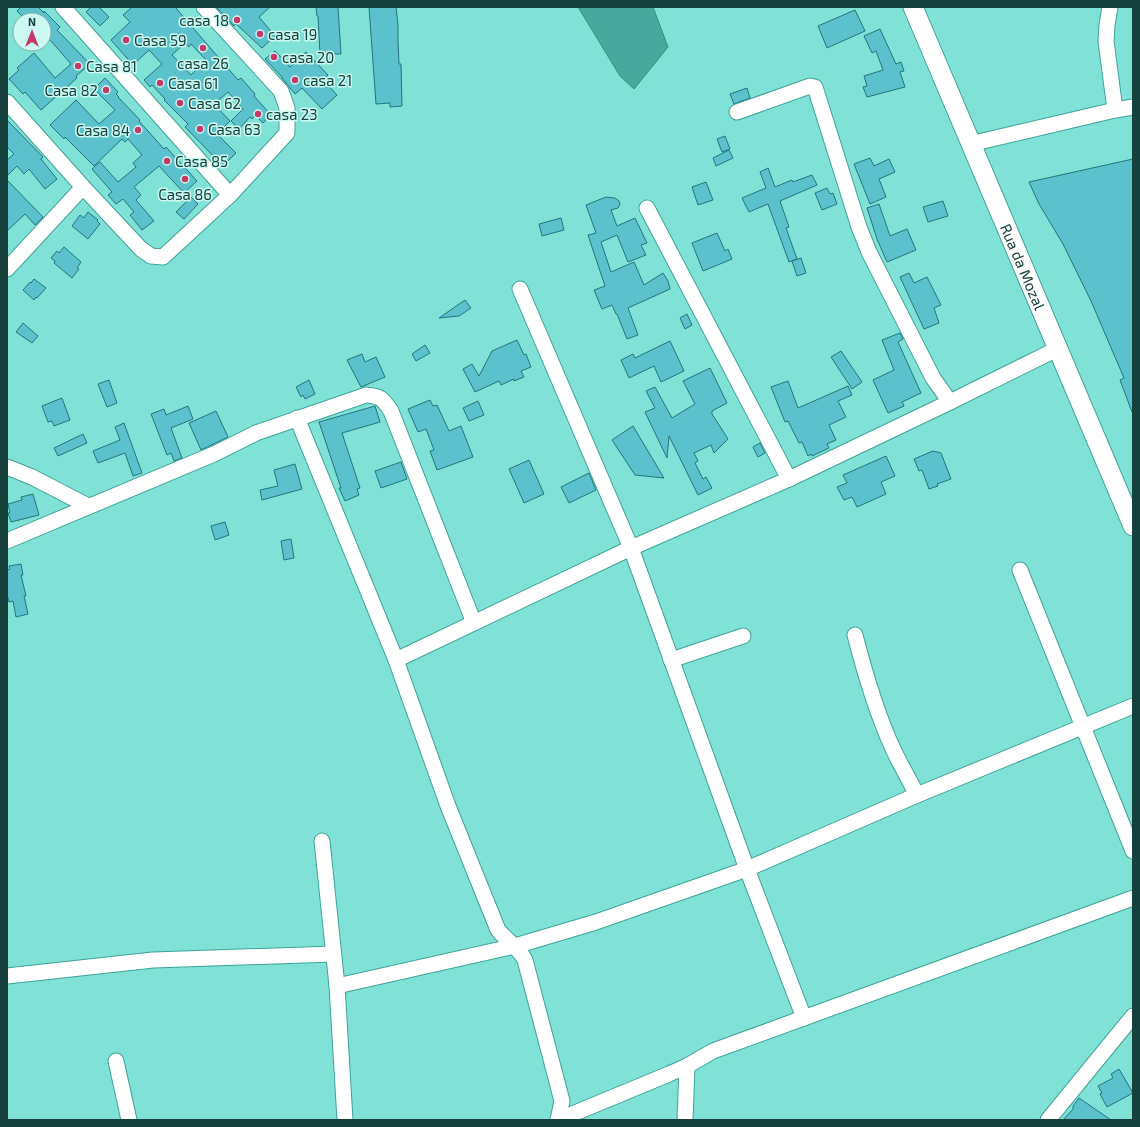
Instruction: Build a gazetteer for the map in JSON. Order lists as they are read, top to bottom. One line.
{"streets":{"main road":["Rua da Mozal"]},"places":["casa 18","casa 19","Casa 59","casa 26","casa 20","Casa 81","casa 21","Casa 61","Casa 82","Casa 62","casa 23","Casa 63","Casa 84","Casa 85","Casa 86"],"north":"top"}
